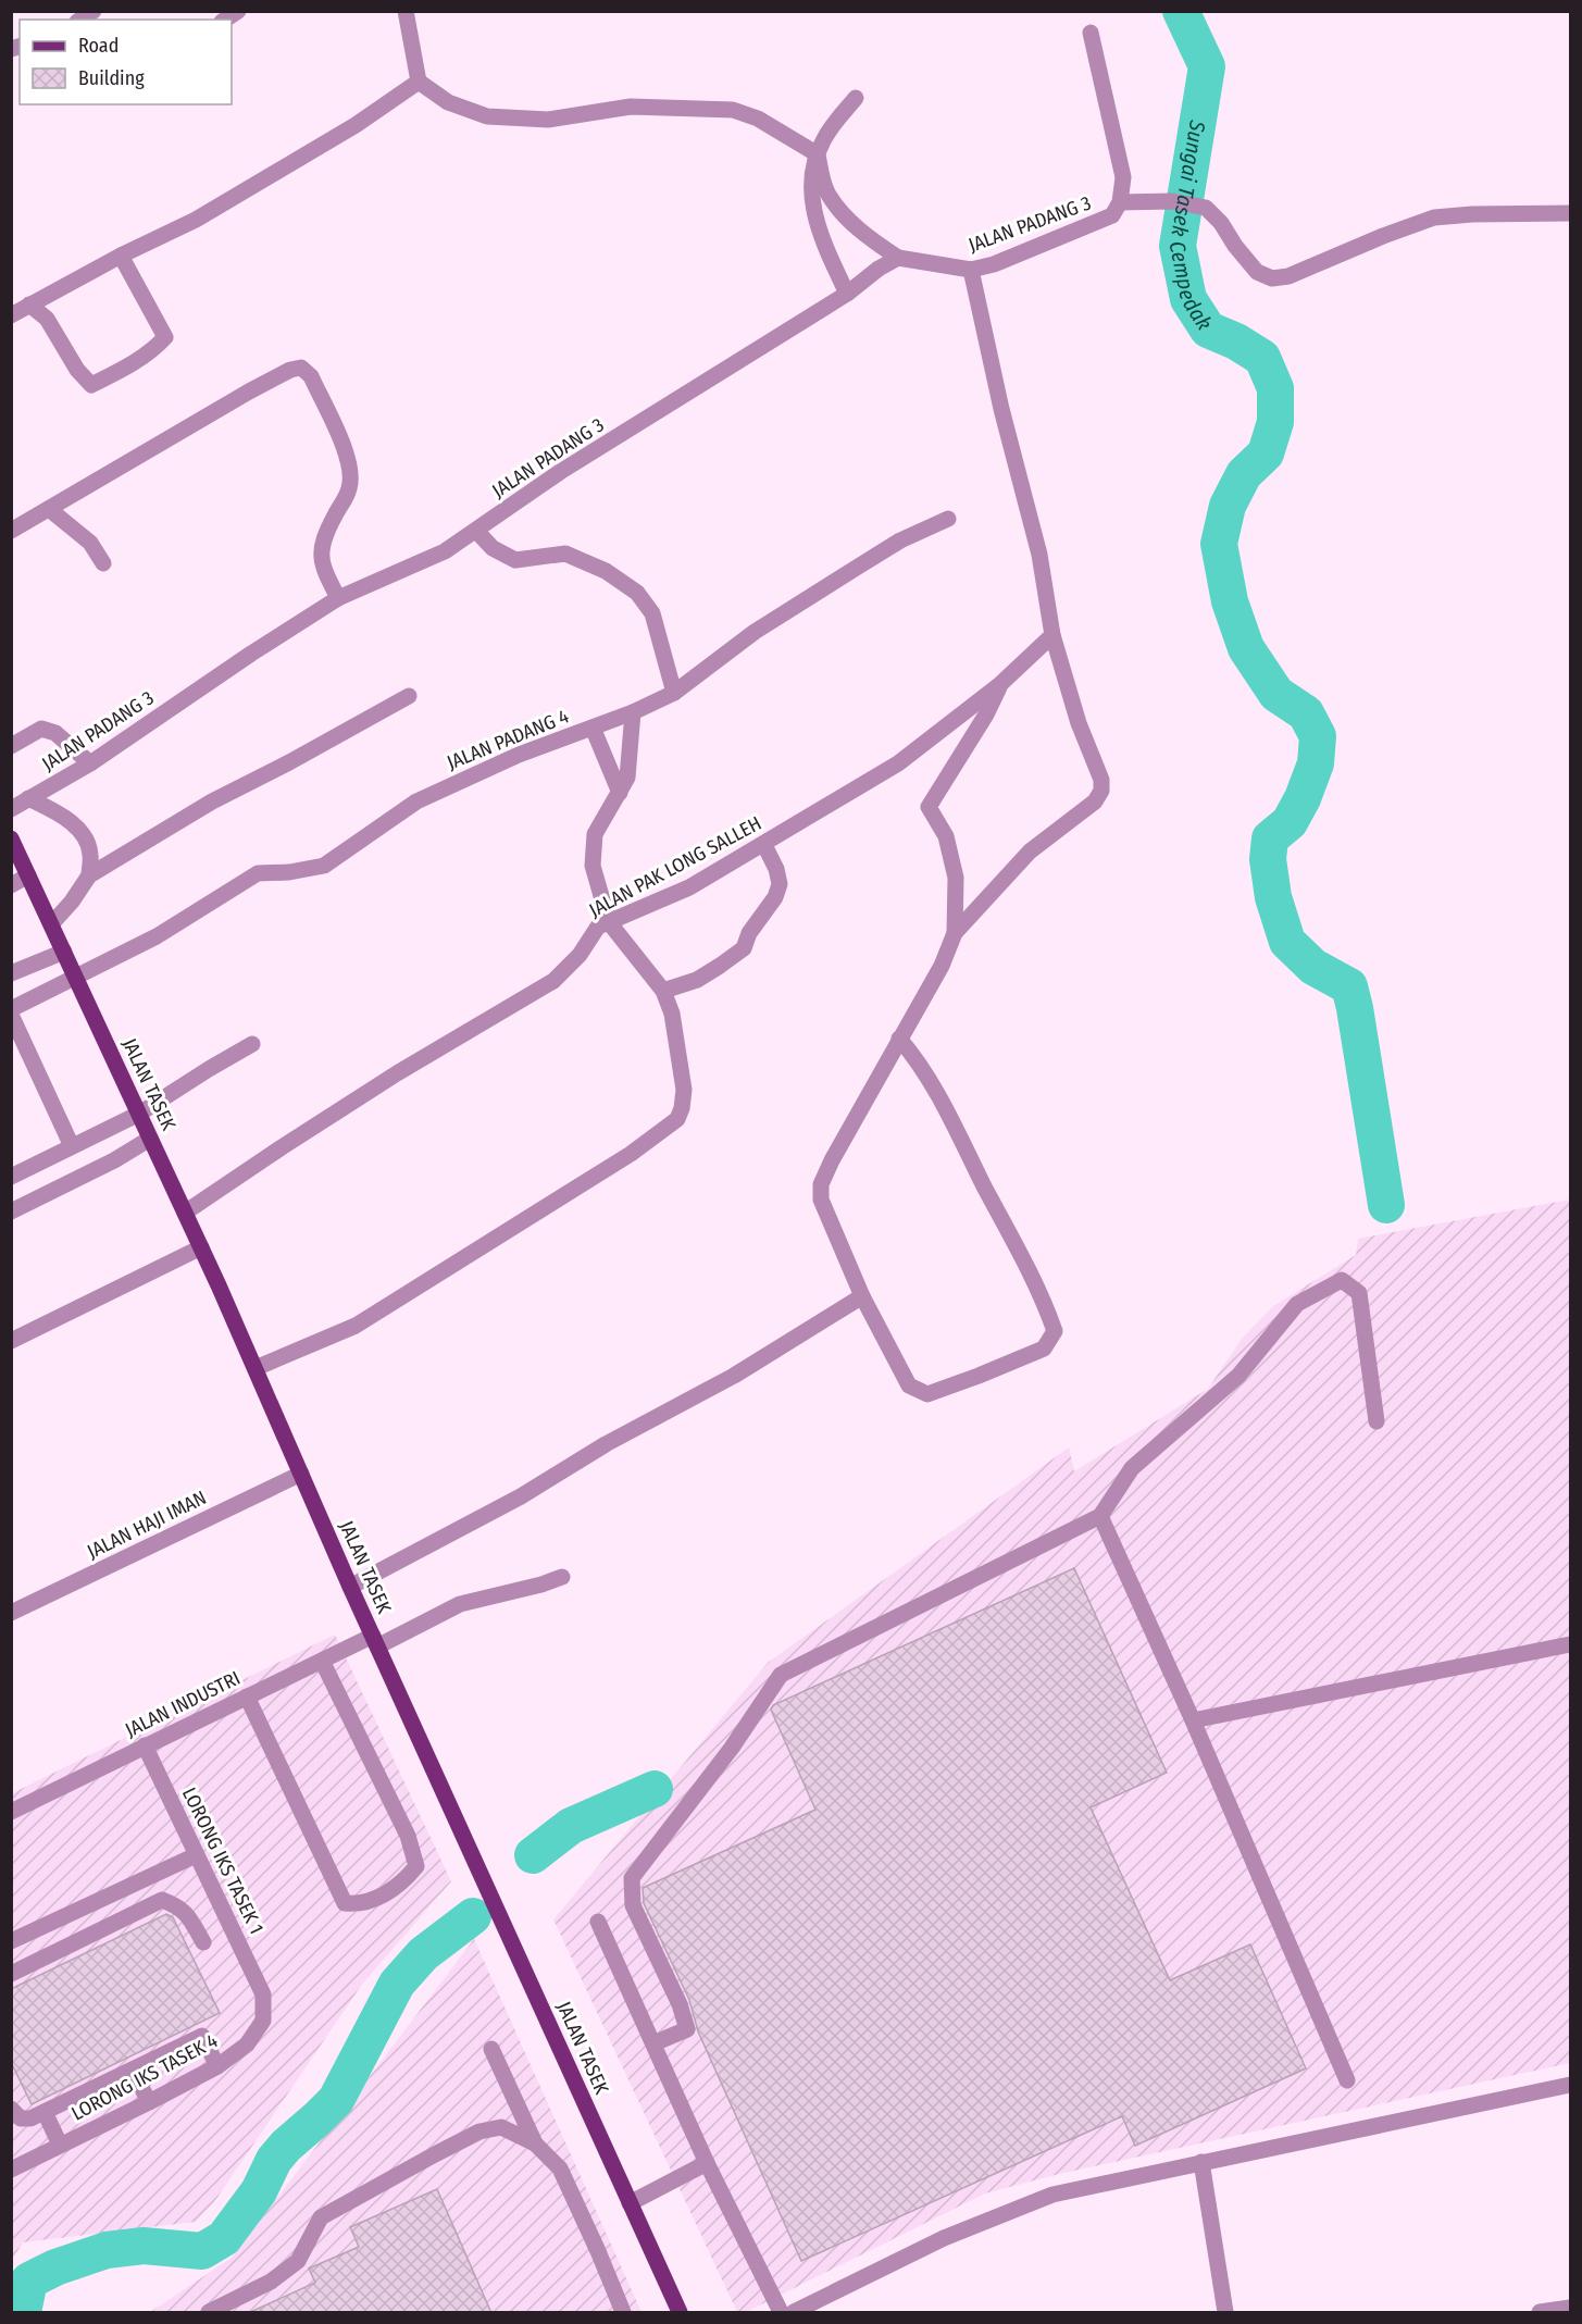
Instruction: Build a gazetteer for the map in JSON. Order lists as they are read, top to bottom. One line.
{"streets":{"main road":["JALAN TASEK"],"street":["JALAN PADANG 3","JALAN PADANG 4","JALAN PAK LONG SALLEH","JALAN HAJI IMAN","JALAN INDUSTRI","LORONG IKS TASEK 1","LORONG IKS TASEK 4"]},"crossings":[["JALAN PADANG 4","JALAN TASEK"],["JALAN PAK LONG SALLEH","JALAN TASEK"],["JALAN TASEK","JALAN HAJI IMAN"],["JALAN TASEK","JALAN INDUSTRI"],["JALAN INDUSTRI","LORONG IKS TASEK 1"],["LORONG IKS TASEK 1","LORONG IKS TASEK 4"]],"water":["Sungai Tasek Cempedak"],"legend":["Road","Building"]}
